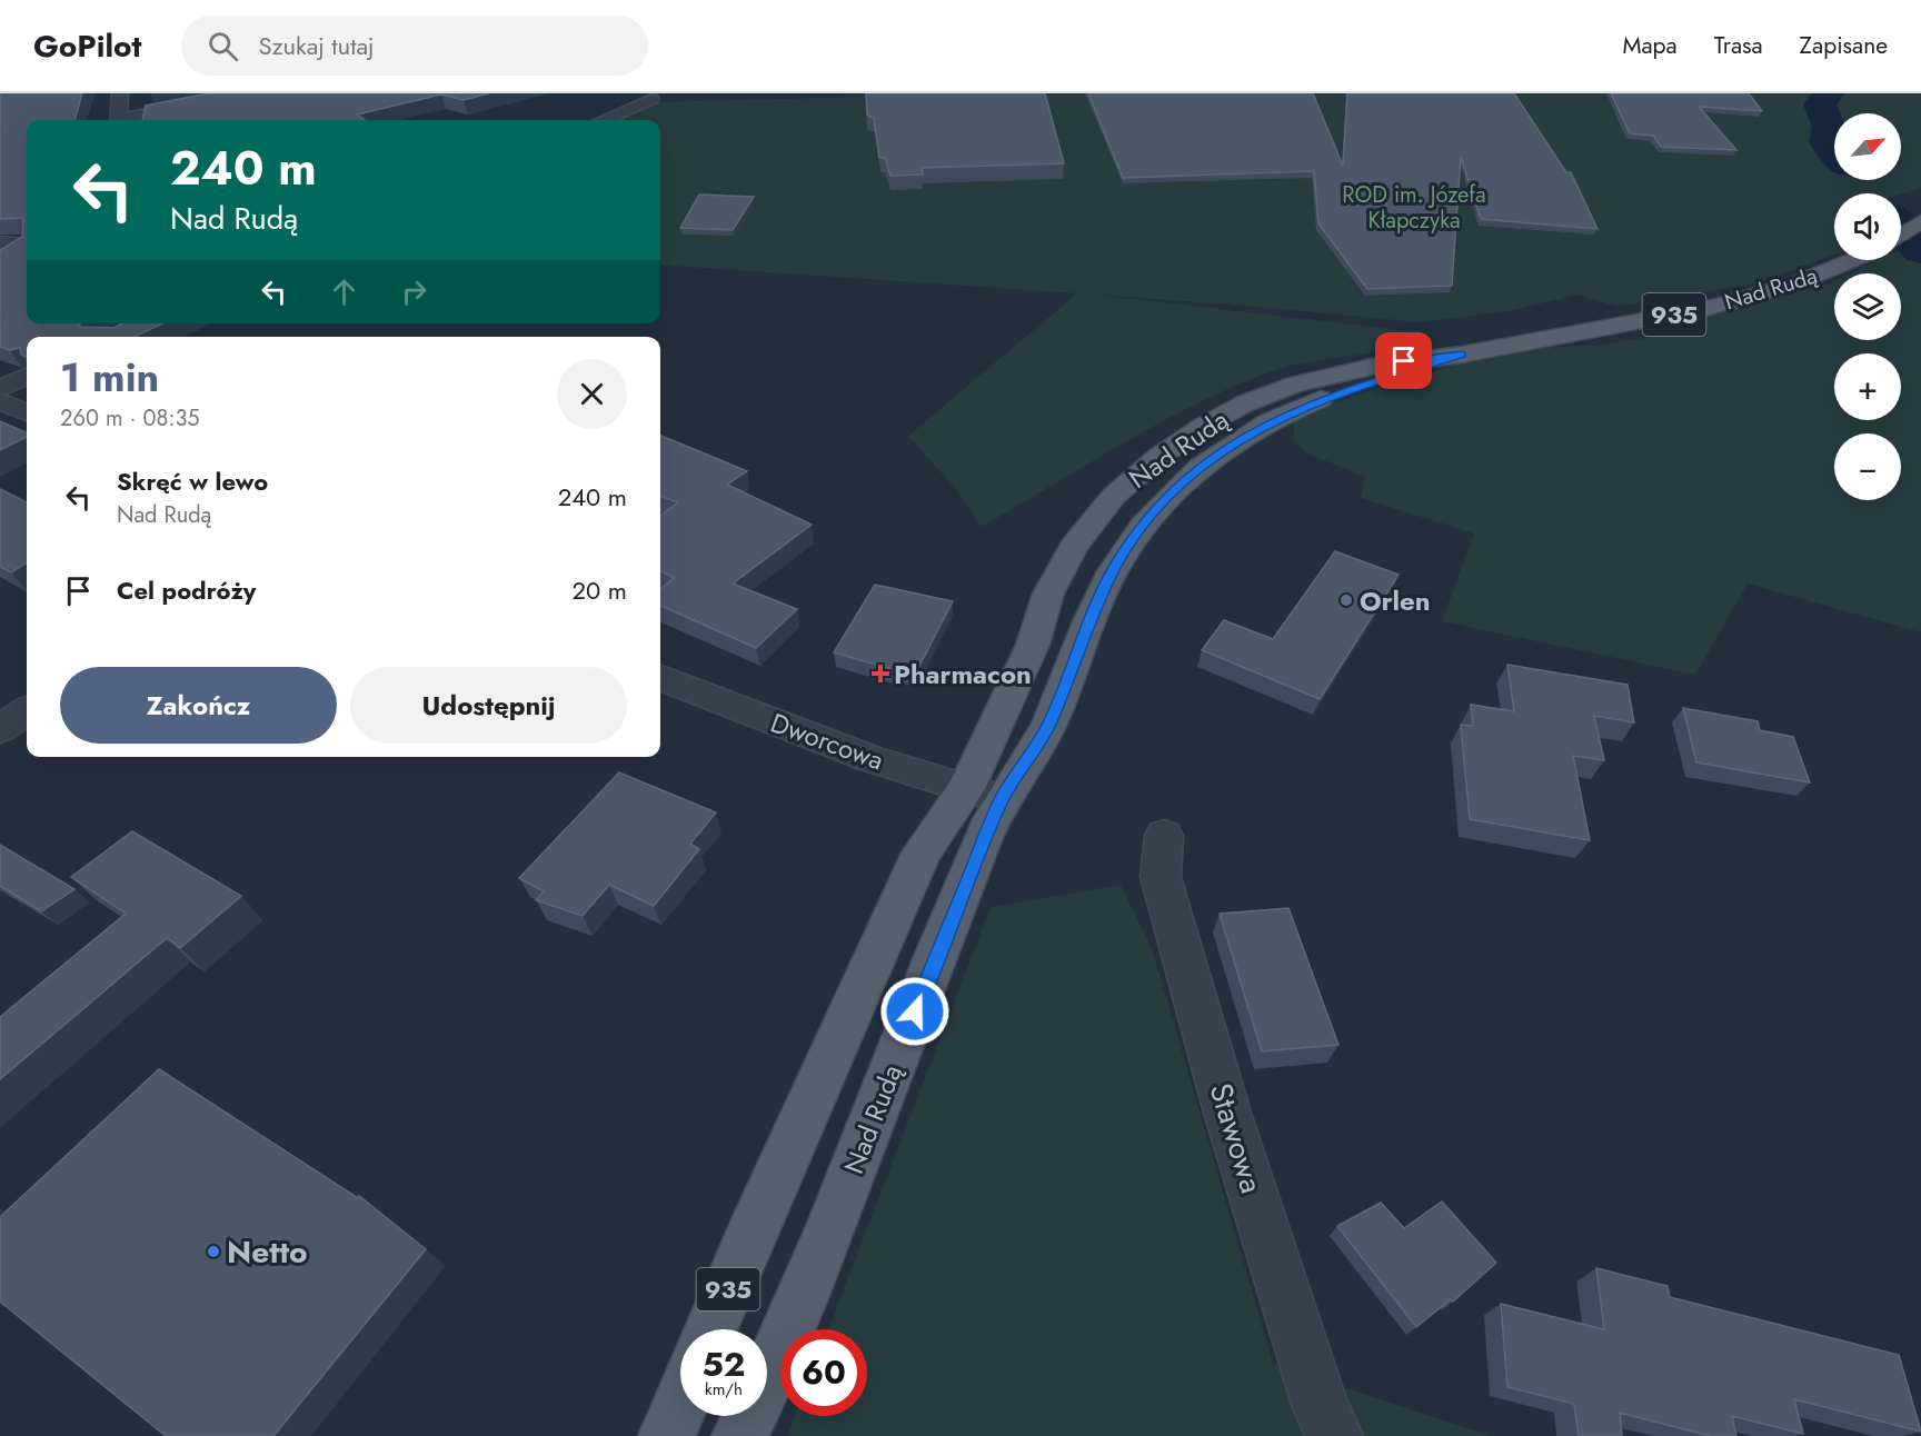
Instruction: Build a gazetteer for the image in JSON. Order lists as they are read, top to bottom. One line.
{"streets":{"main road":["Nad Rudą","935"],"street":["Dworcowa","Stawowa"]},"crossings":[["Nad Rudą","Dworcowa"]],"parks":["ROD im. Józefa Kłapczyka"],"places":{"other":["Orlen","Netto"],"health":["Pharmacon"]},"north":"top right","page":{"header":"GoPilot","search":"Szukaj tutaj","nav":["Mapa","Trasa","Zapisane"],"map_buttons":["+","−"],"turn":["240 m","Nad Rudą"],"heading":["1 min","260 m · 08:35"],"list":[{"name":"Skręć w lewo","note":"Nad Rudą","value":"240 m"},{"name":"Cel podróży","value":"20 m"}],"buttons":["Zakończ","Udostępnij"],"speed":"52 km/h","limit":"60"}}
